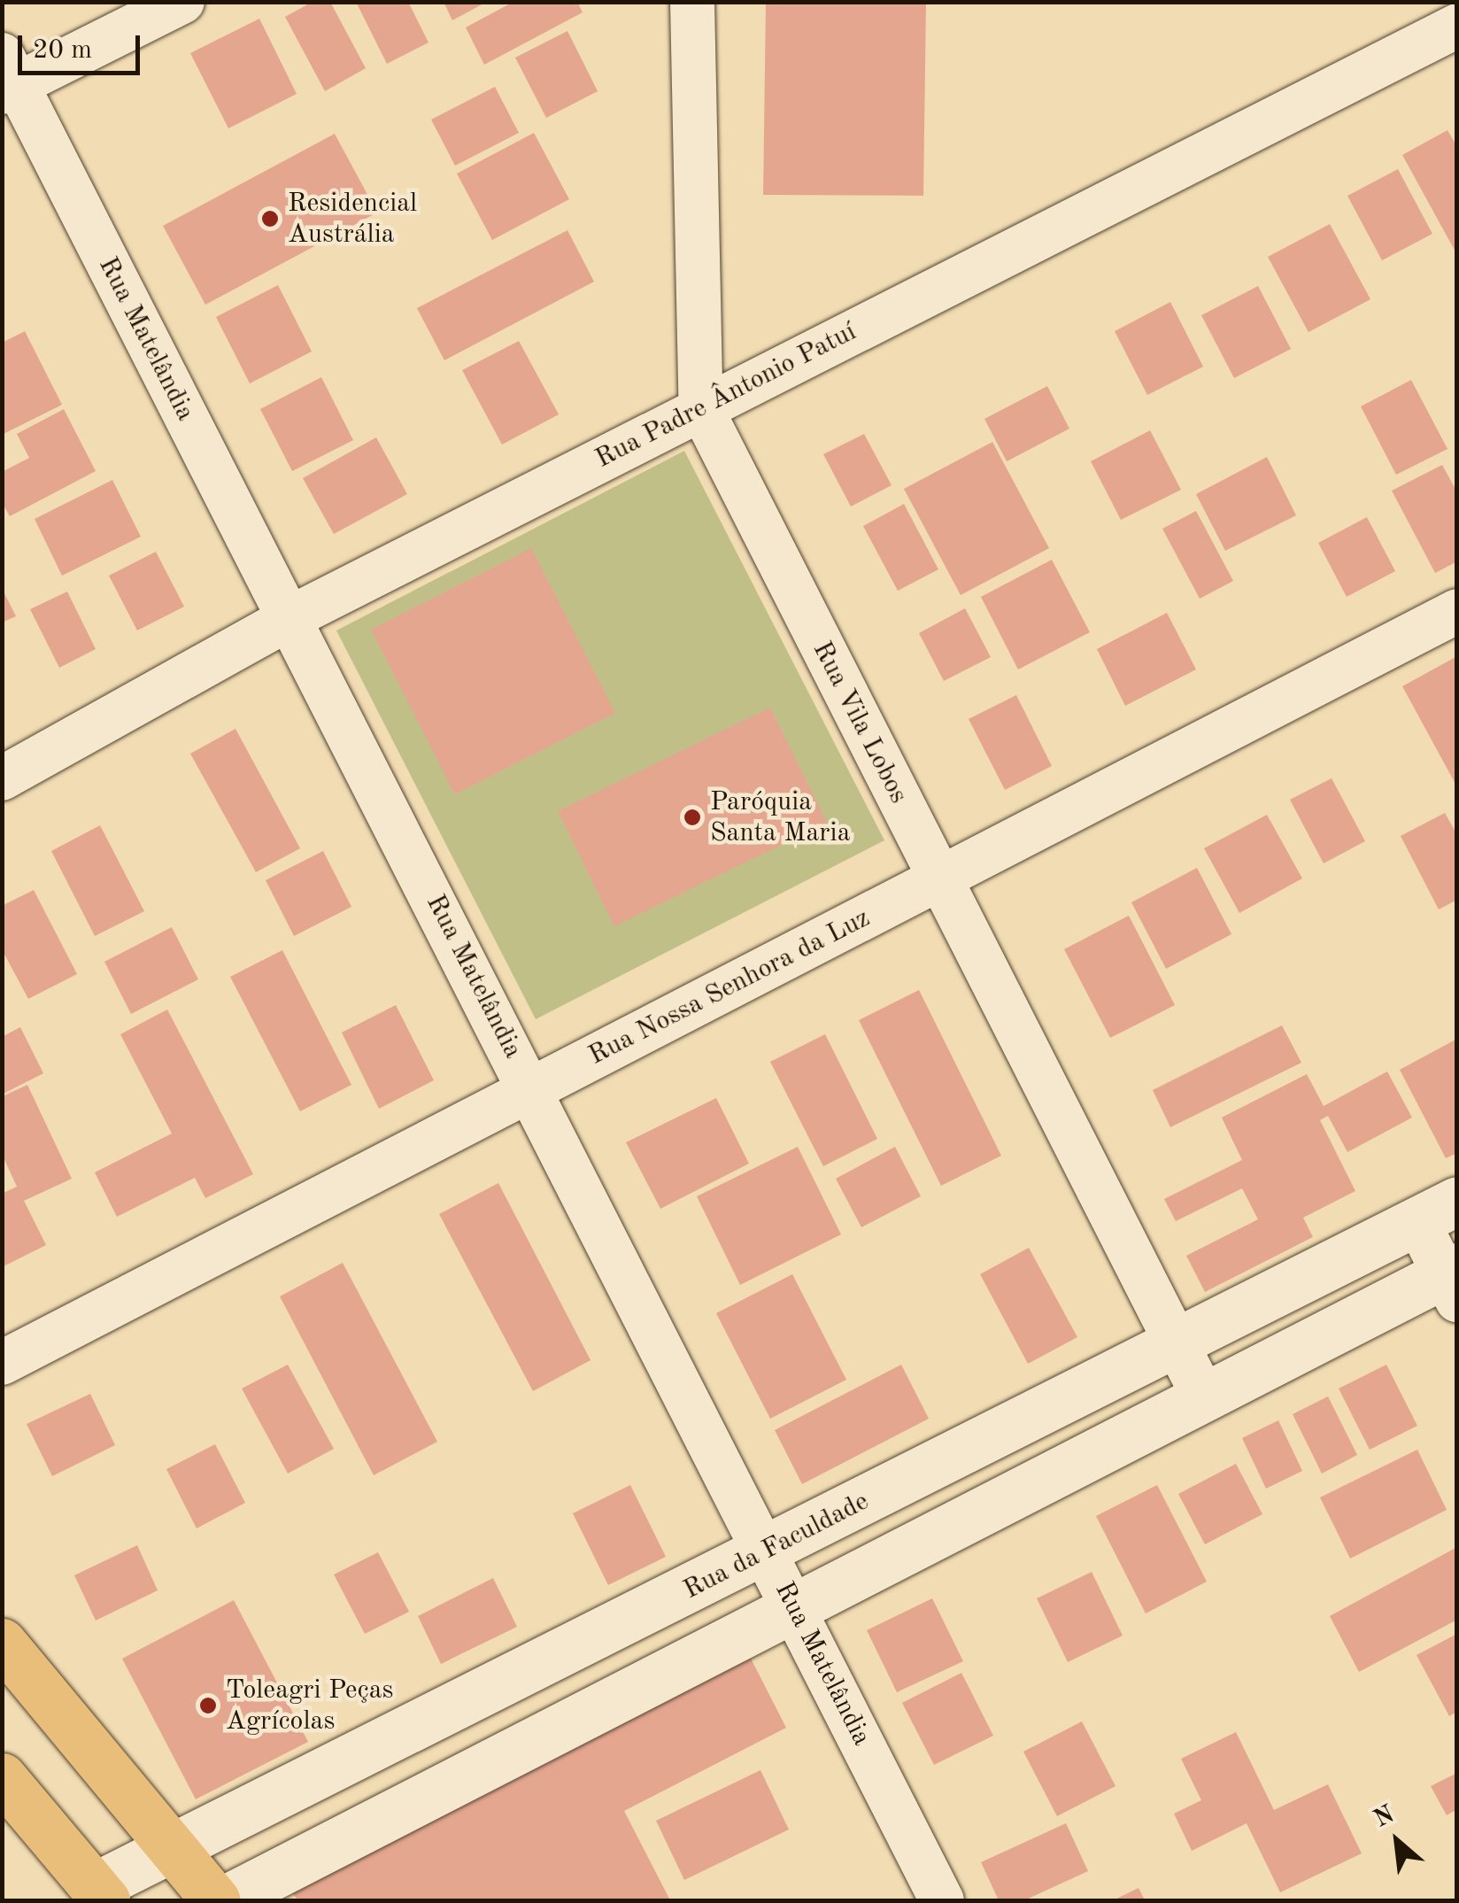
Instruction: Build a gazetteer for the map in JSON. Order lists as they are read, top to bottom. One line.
{"streets":{"street":["Rua Matelândia","Rua Padre Ântonio Patuí","Rua Vila Lobos","Rua Nossa Senhora da Luz","Rua da Faculdade"]},"crossings":[["Rua Matelândia","Rua Padre Ântonio Patuí"],["Rua Matelândia","Rua Nossa Senhora da Luz"],["Rua Matelândia","Rua da Faculdade"],["Rua Padre Ântonio Patuí","Rua Vila Lobos"],["Rua Vila Lobos","Rua Nossa Senhora da Luz"],["Rua Vila Lobos","Rua da Faculdade"]],"places":["Residencial Austrália","Paróquia Santa Maria","Toleagri Peças Agrícolas"],"scale_bar":"20 m","north":"top left"}
